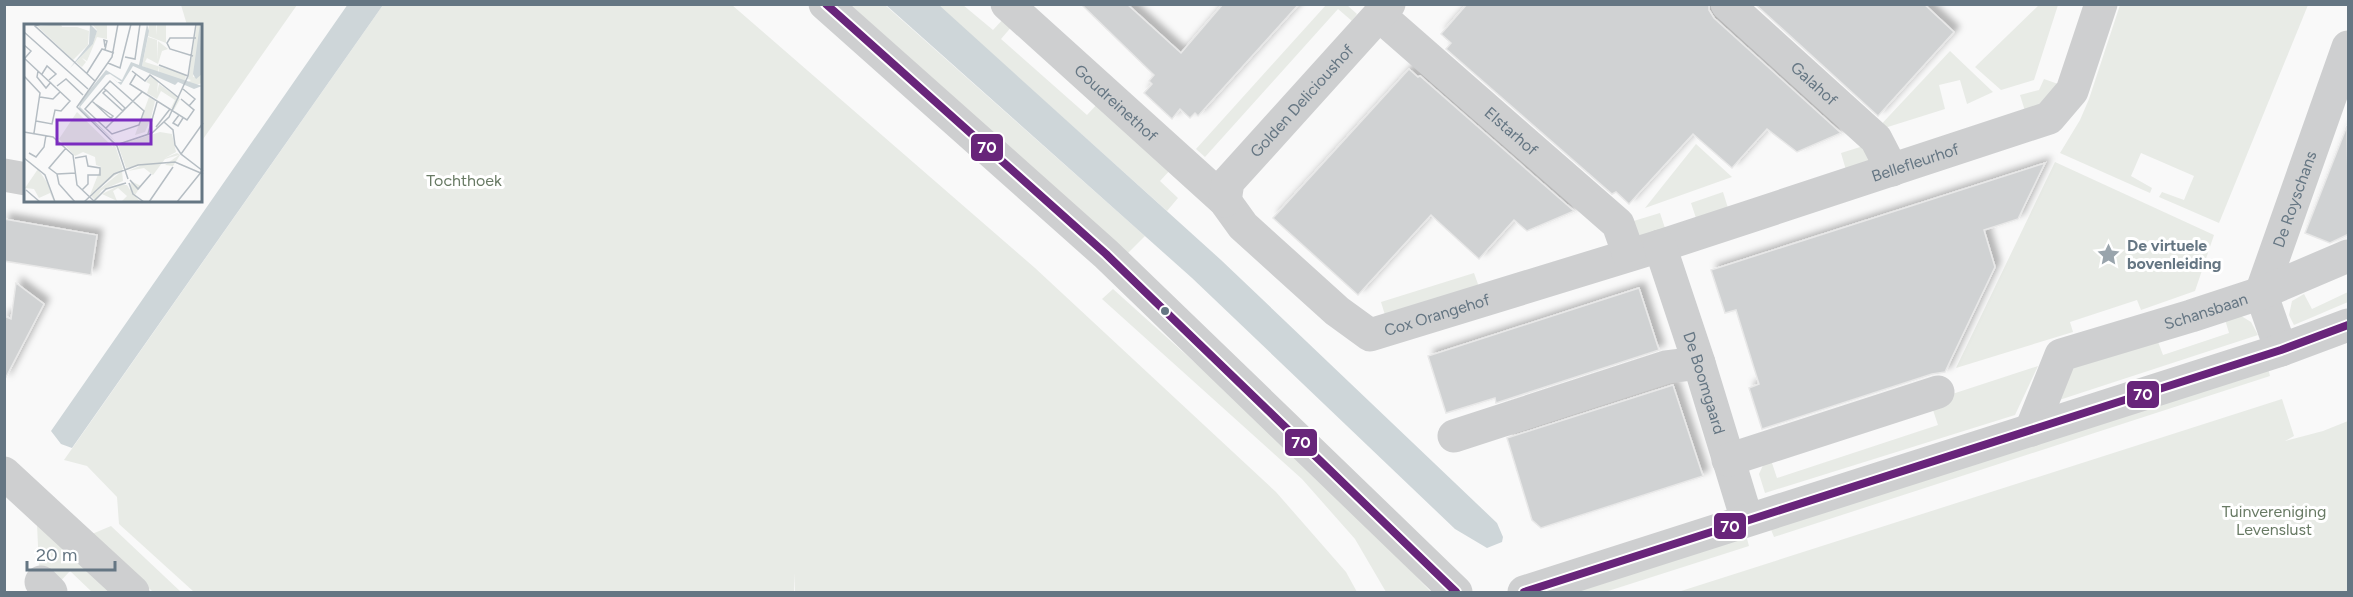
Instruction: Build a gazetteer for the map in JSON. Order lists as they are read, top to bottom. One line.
{"streets":{"street":["Galahof","Golden Delicioushof","Goudreinethof","Elstarhof","Bellefleurhof","De Royschans","Schansbaan","Cox Orangehof","De Boomgaard"]},"crossings":[["Galahof","Bellefleurhof"],["Golden Delicioushof","Goudreinethof"],["Golden Delicioushof","Elstarhof"],["Golden Delicioushof","Cox Orangehof"],["Goudreinethof","Cox Orangehof"],["Elstarhof","Bellefleurhof"],["Elstarhof","Cox Orangehof"],["Elstarhof","De Boomgaard"],["Bellefleurhof","Cox Orangehof"],["Bellefleurhof","De Boomgaard"],["De Royschans","Schansbaan"],["Cox Orangehof","De Boomgaard"]],"parks":["Tochthoek","Tuinvereniging Levenslust"],"places":{"place":["De virtuele bovenleiding"]},"lines":["transit line 70"],"scale_bar":"20 m"}
